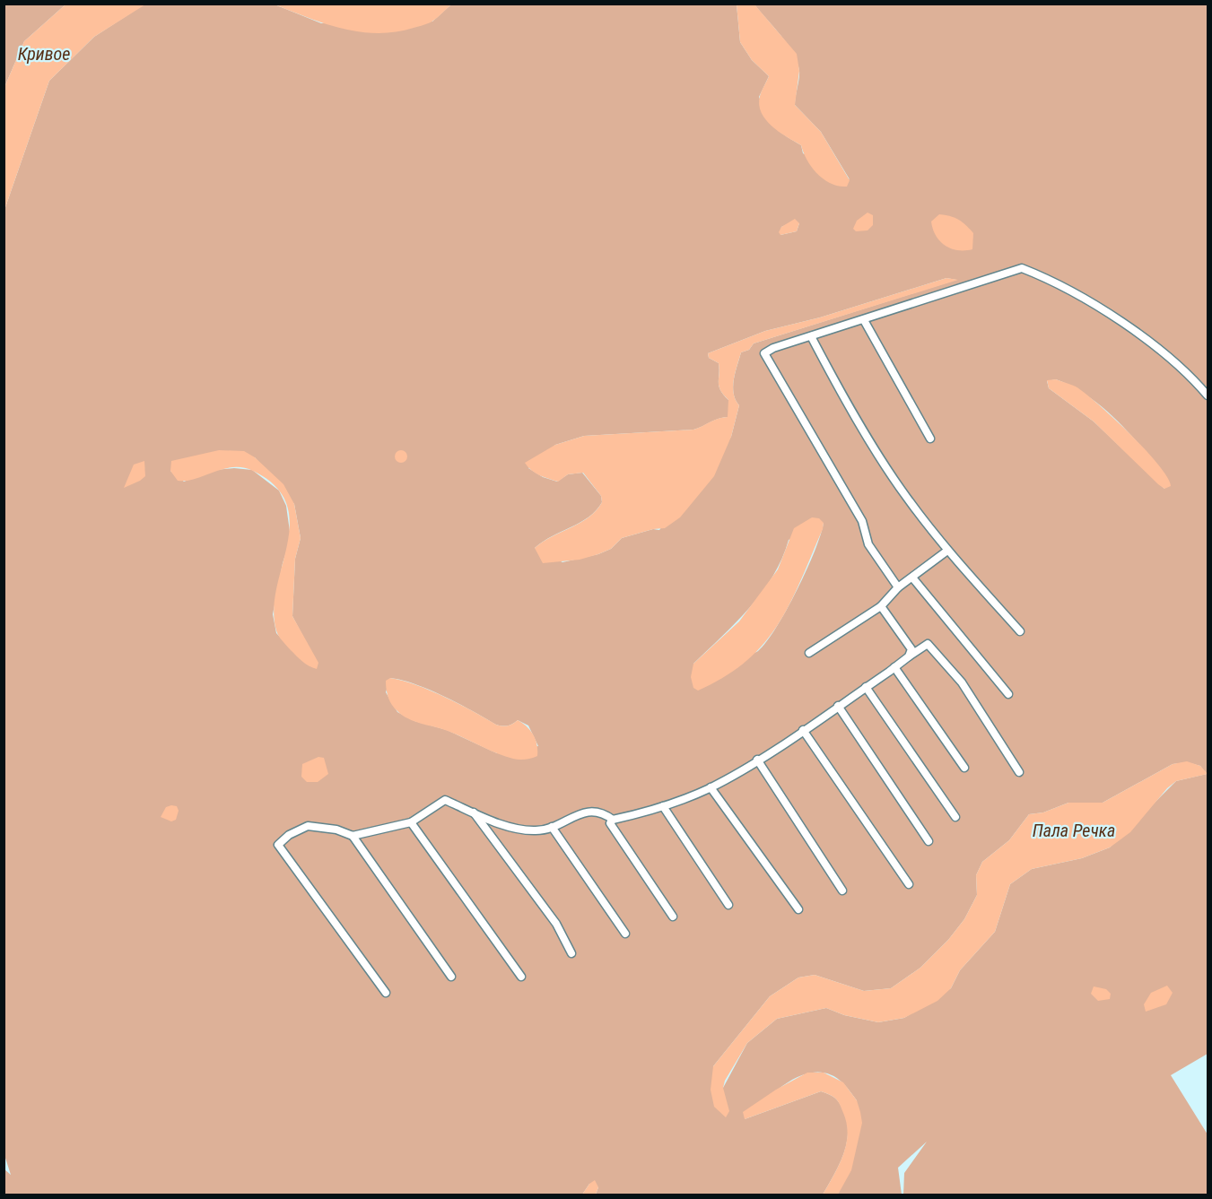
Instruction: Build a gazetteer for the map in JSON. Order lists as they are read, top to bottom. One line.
{"water":["Кривое","Пала Речка"]}
